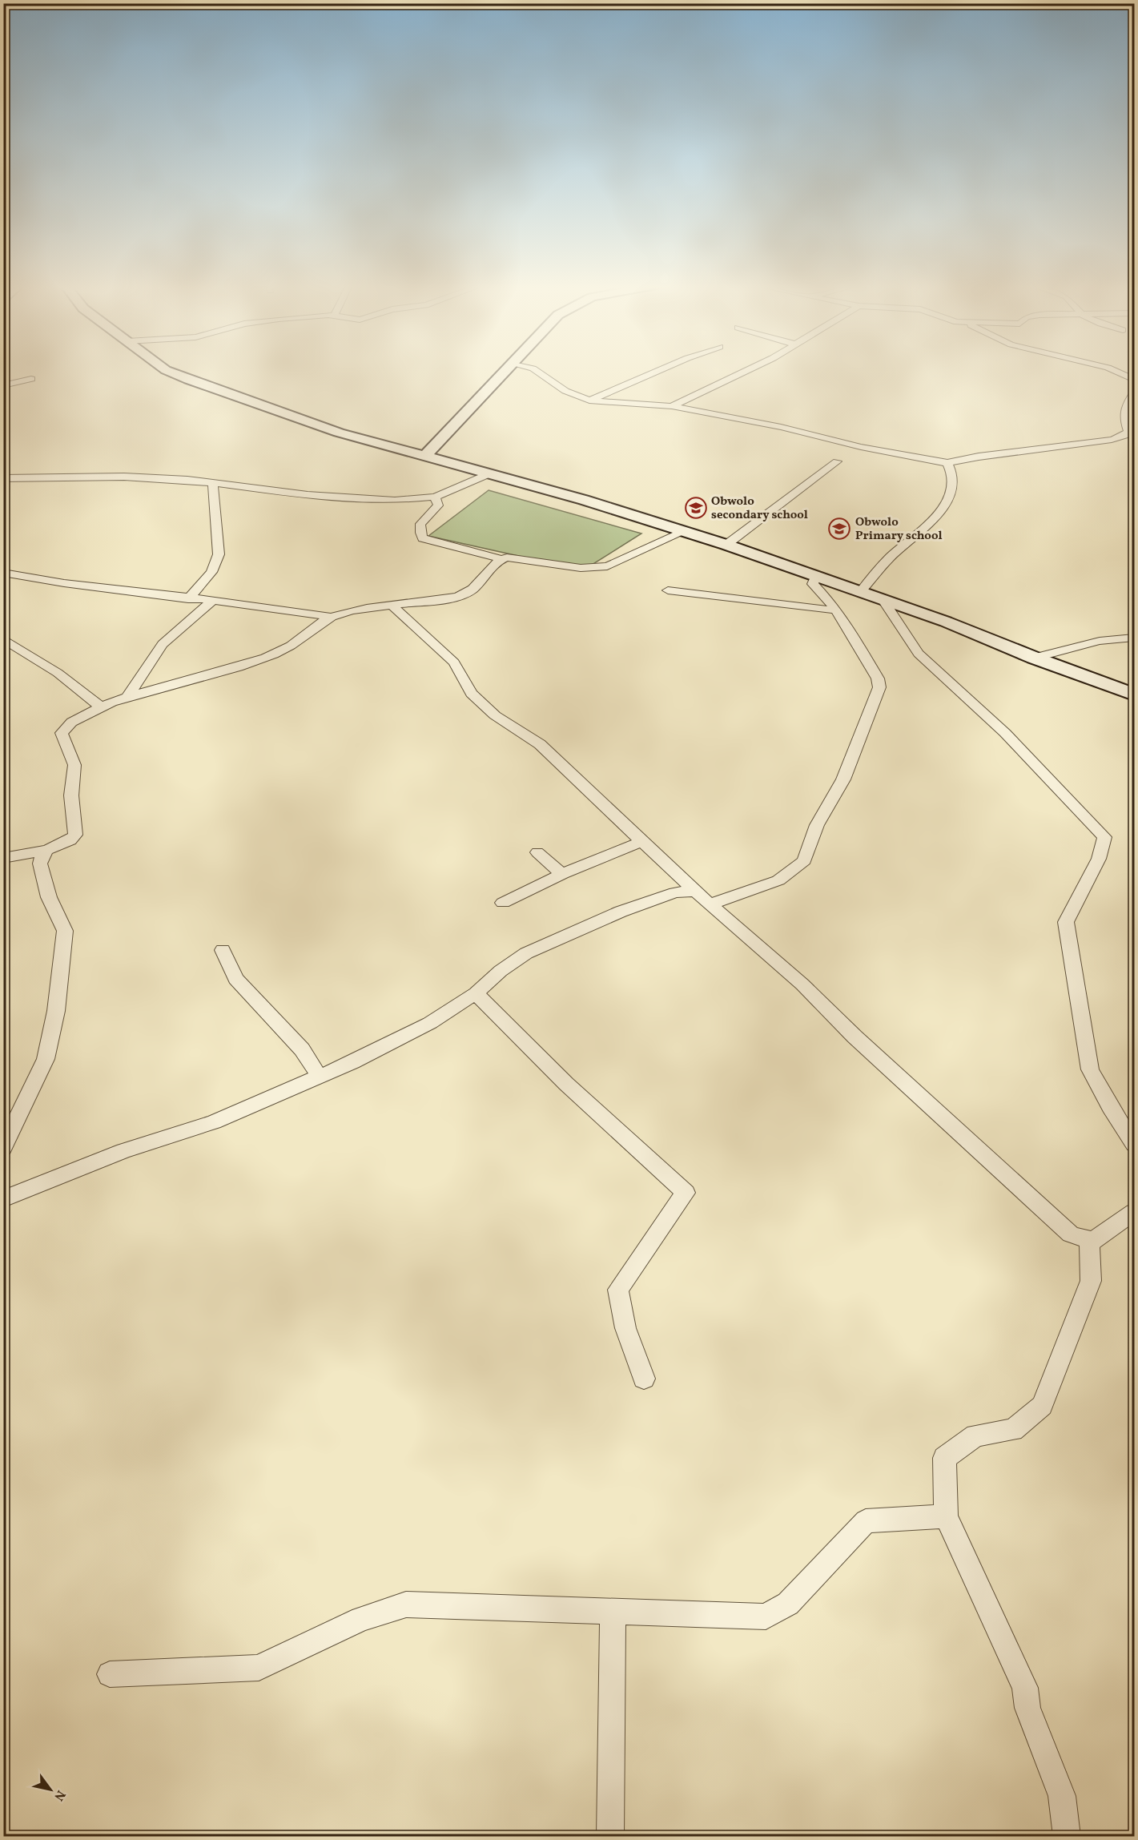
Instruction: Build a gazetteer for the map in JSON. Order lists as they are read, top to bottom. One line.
{"places":{"school or university":["Obwolo secondary school","Obwolo Primary school"]},"north":"bottom right"}
